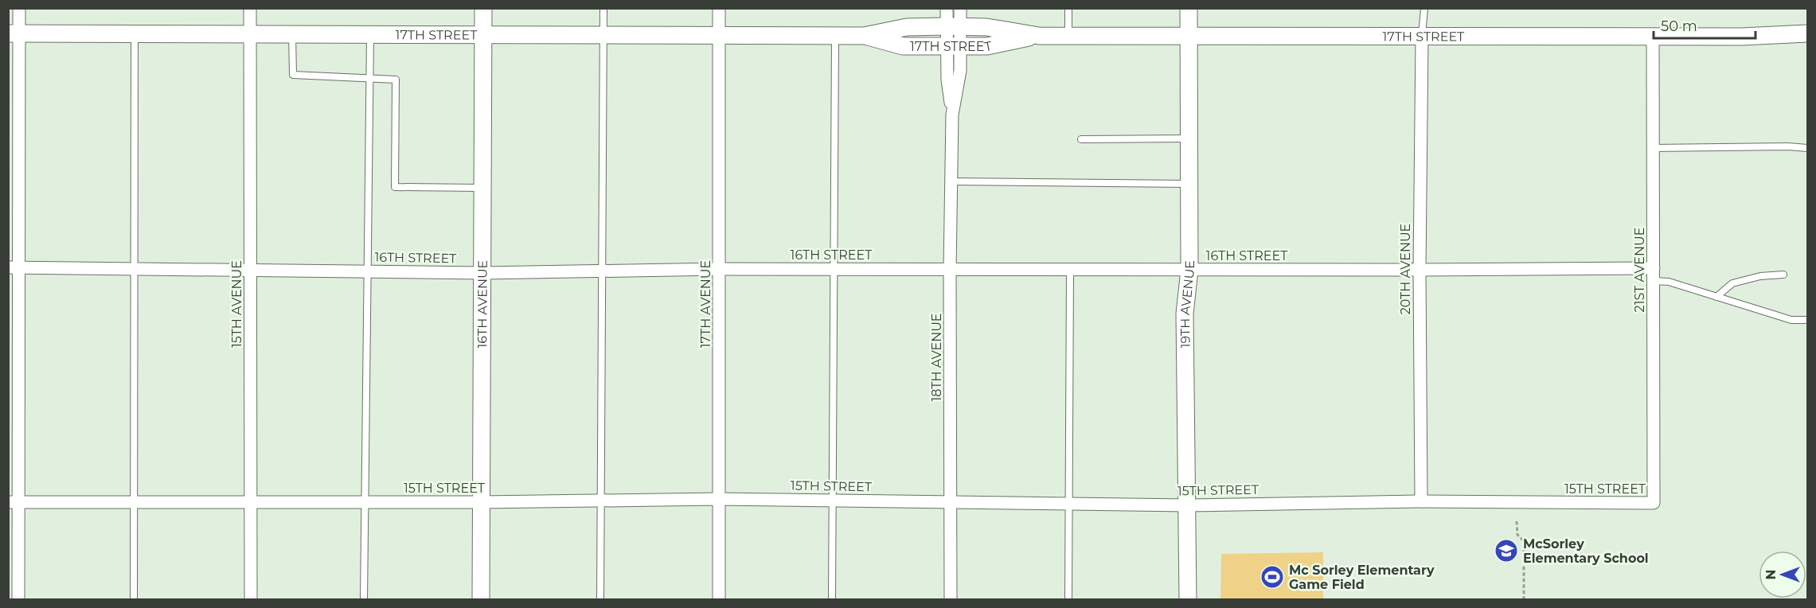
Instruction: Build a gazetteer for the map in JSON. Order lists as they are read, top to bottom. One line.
{"streets":{"main road":["17TH STREET","16TH AVENUE","19TH AVENUE"],"street":["16TH STREET","20TH AVENUE","21ST AVENUE","15TH AVENUE","17TH AVENUE","18TH AVENUE","15TH STREET"]},"crossings":[["17TH STREET","20TH AVENUE"],["17TH STREET","21ST AVENUE"],["17TH STREET","15TH AVENUE"],["17TH STREET","16TH AVENUE"],["17TH STREET","17TH AVENUE"],["17TH STREET","19TH AVENUE"],["17TH STREET","18TH AVENUE"],["16TH STREET","20TH AVENUE"],["16TH STREET","21ST AVENUE"],["16TH STREET","15TH AVENUE"],["16TH STREET","16TH AVENUE"],["16TH STREET","17TH AVENUE"],["16TH STREET","19TH AVENUE"],["16TH STREET","18TH AVENUE"],["20TH AVENUE","15TH STREET"],["21ST AVENUE","15TH STREET"],["15TH AVENUE","15TH STREET"],["16TH AVENUE","15TH STREET"],["17TH AVENUE","15TH STREET"],["19TH AVENUE","15TH STREET"],["18TH AVENUE","15TH STREET"]],"places":{"school or university":["McSorley Elementary School"],"sports":["Mc Sorley Elementary Game Field"]},"scale_bar":"50 m","north":"left"}
